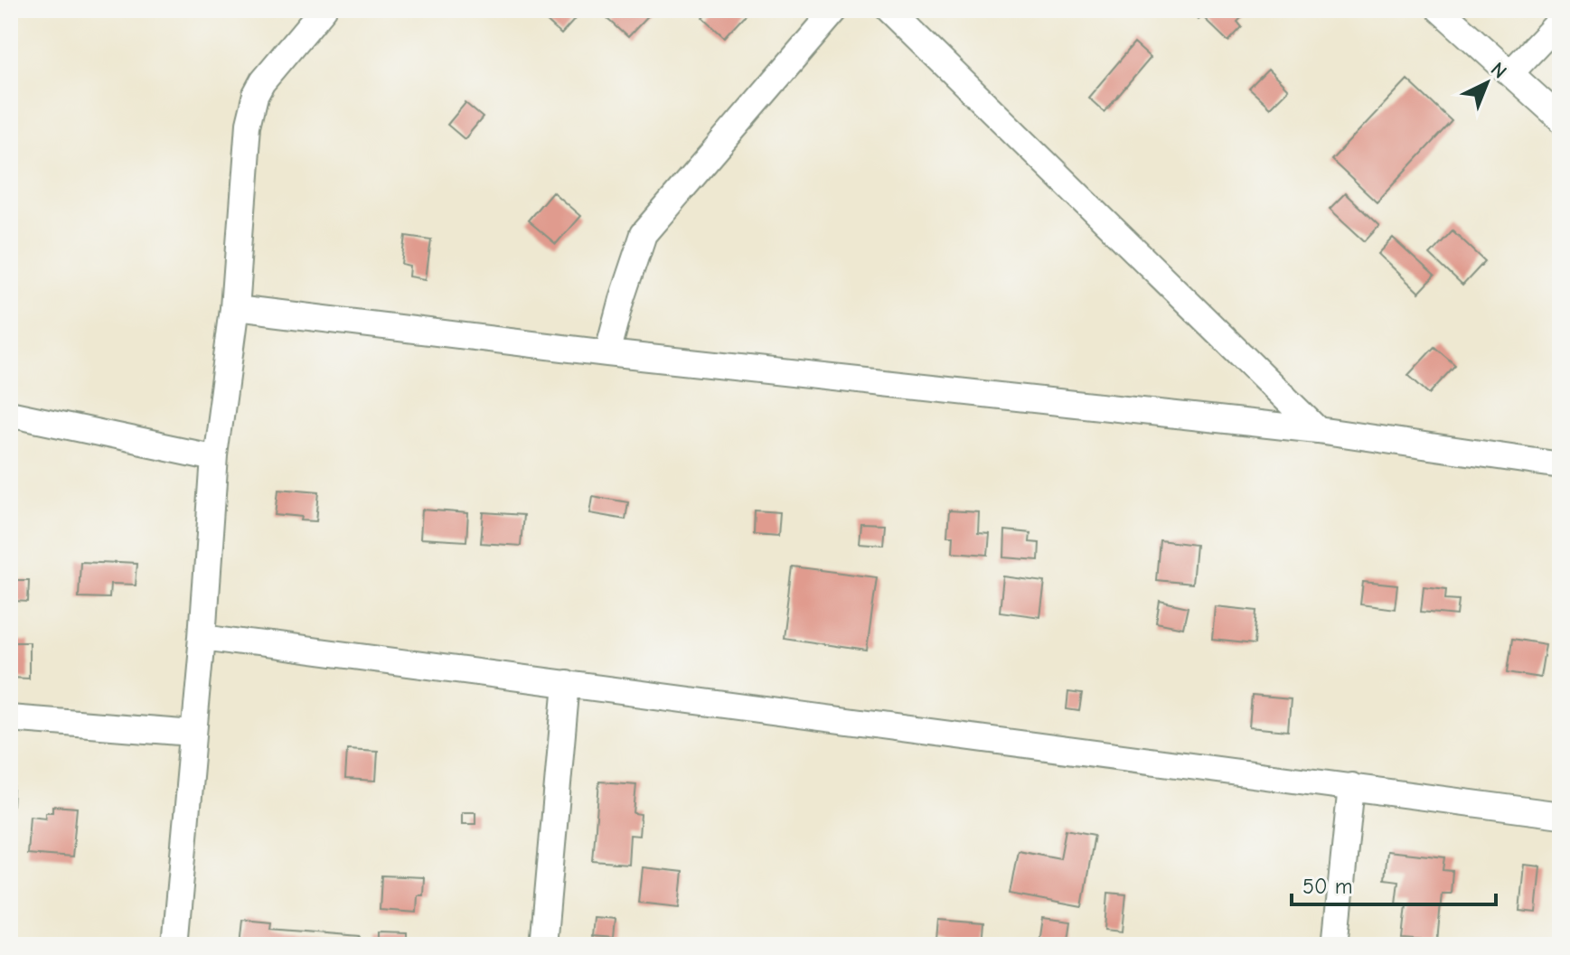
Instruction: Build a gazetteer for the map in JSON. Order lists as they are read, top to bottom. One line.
{"scale_bar":"50 m","north":"top right"}
